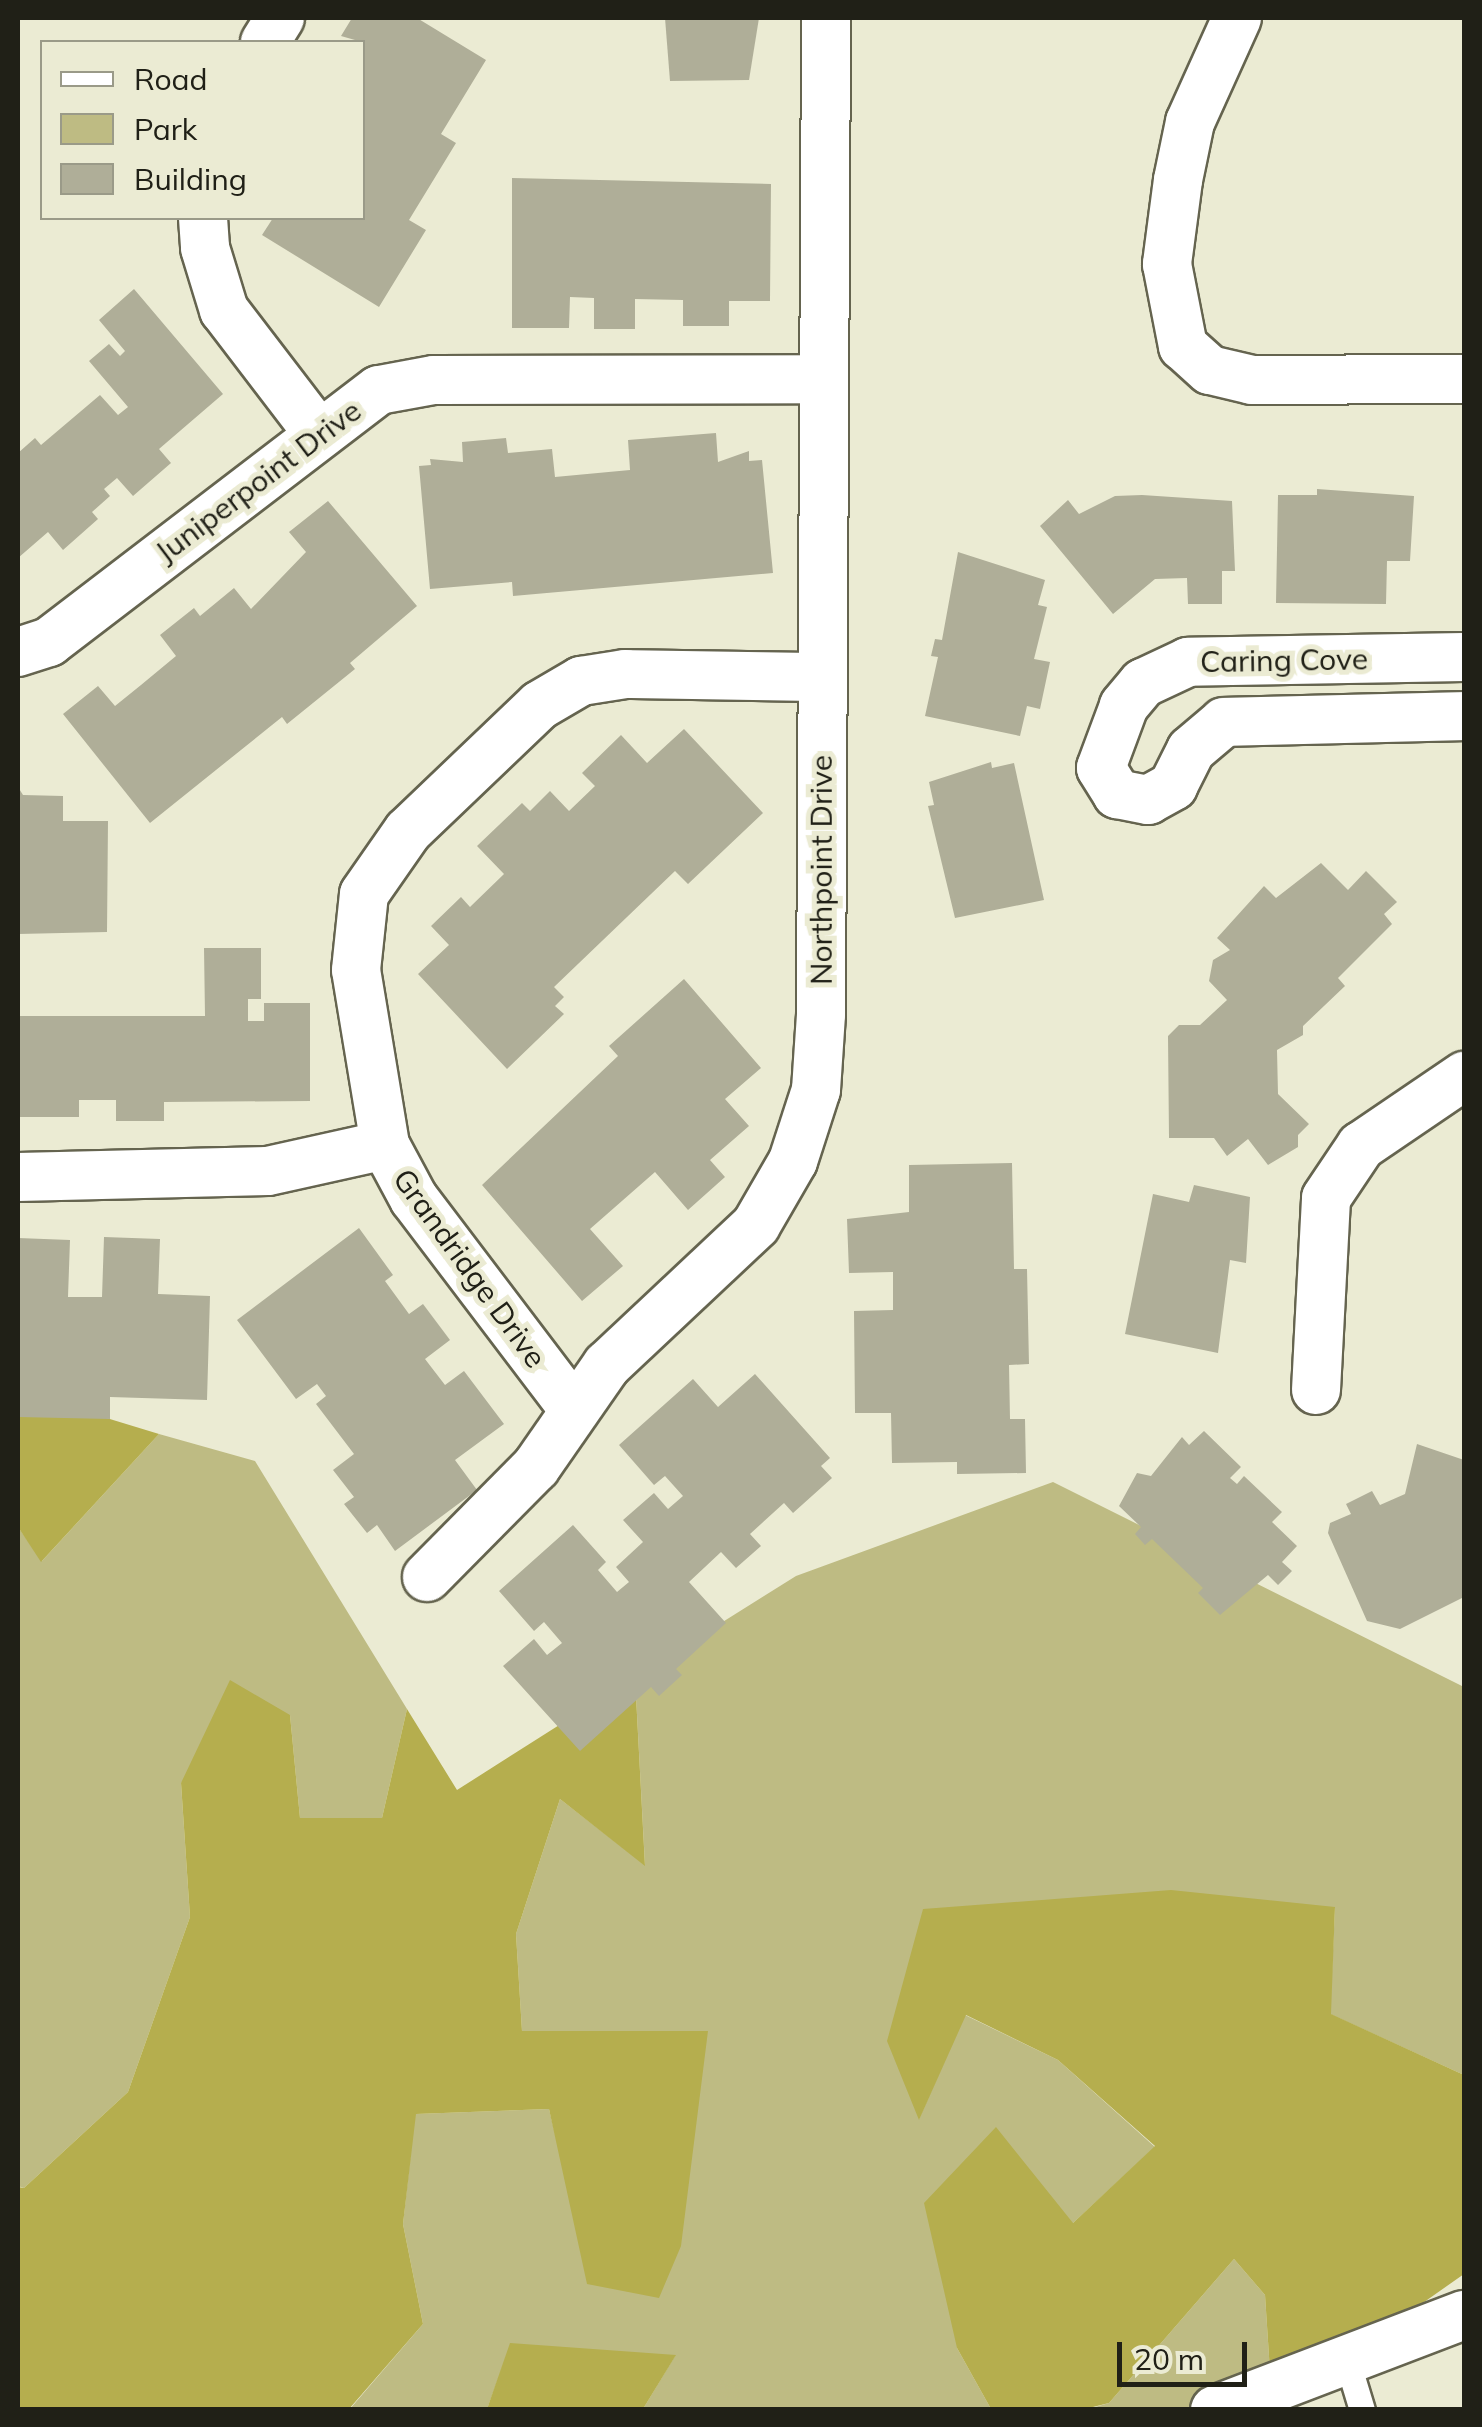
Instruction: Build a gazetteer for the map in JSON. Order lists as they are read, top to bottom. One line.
{"streets":{"street":["Juniperpoint Drive","Caring Cove","Northpoint Drive","Grandridge Drive"]},"crossings":[["Juniperpoint Drive","Northpoint Drive"],["Northpoint Drive","Grandridge Drive"]],"legend":["Road","Park","Building"],"scale_bar":"20 m"}
